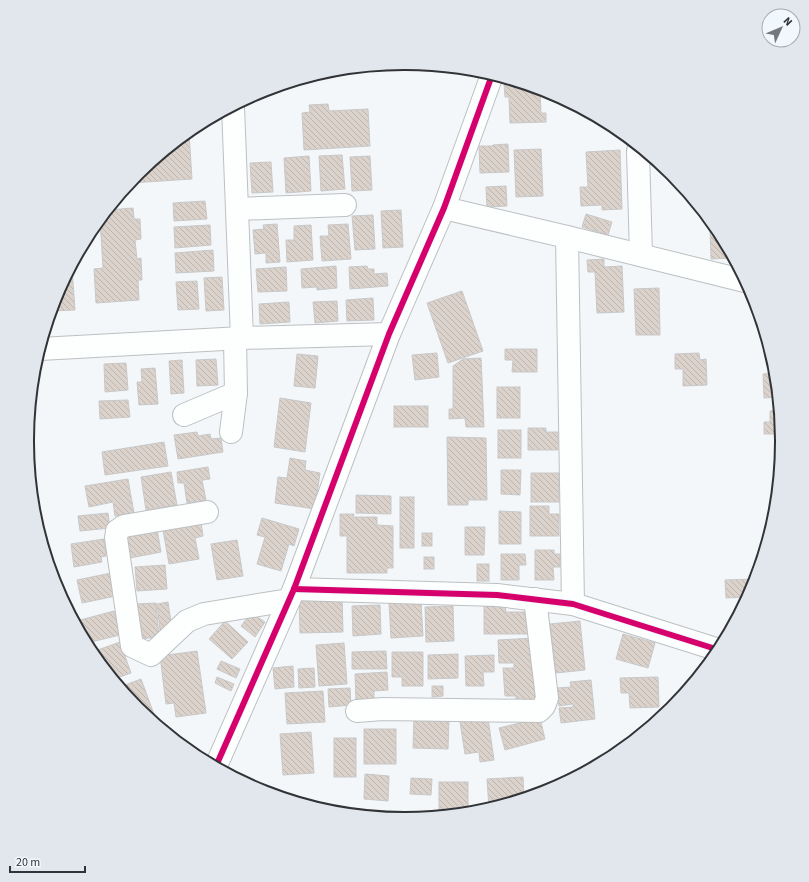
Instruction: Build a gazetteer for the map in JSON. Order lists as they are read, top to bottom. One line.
{"scale_bar":"20 m","north":"top right"}
